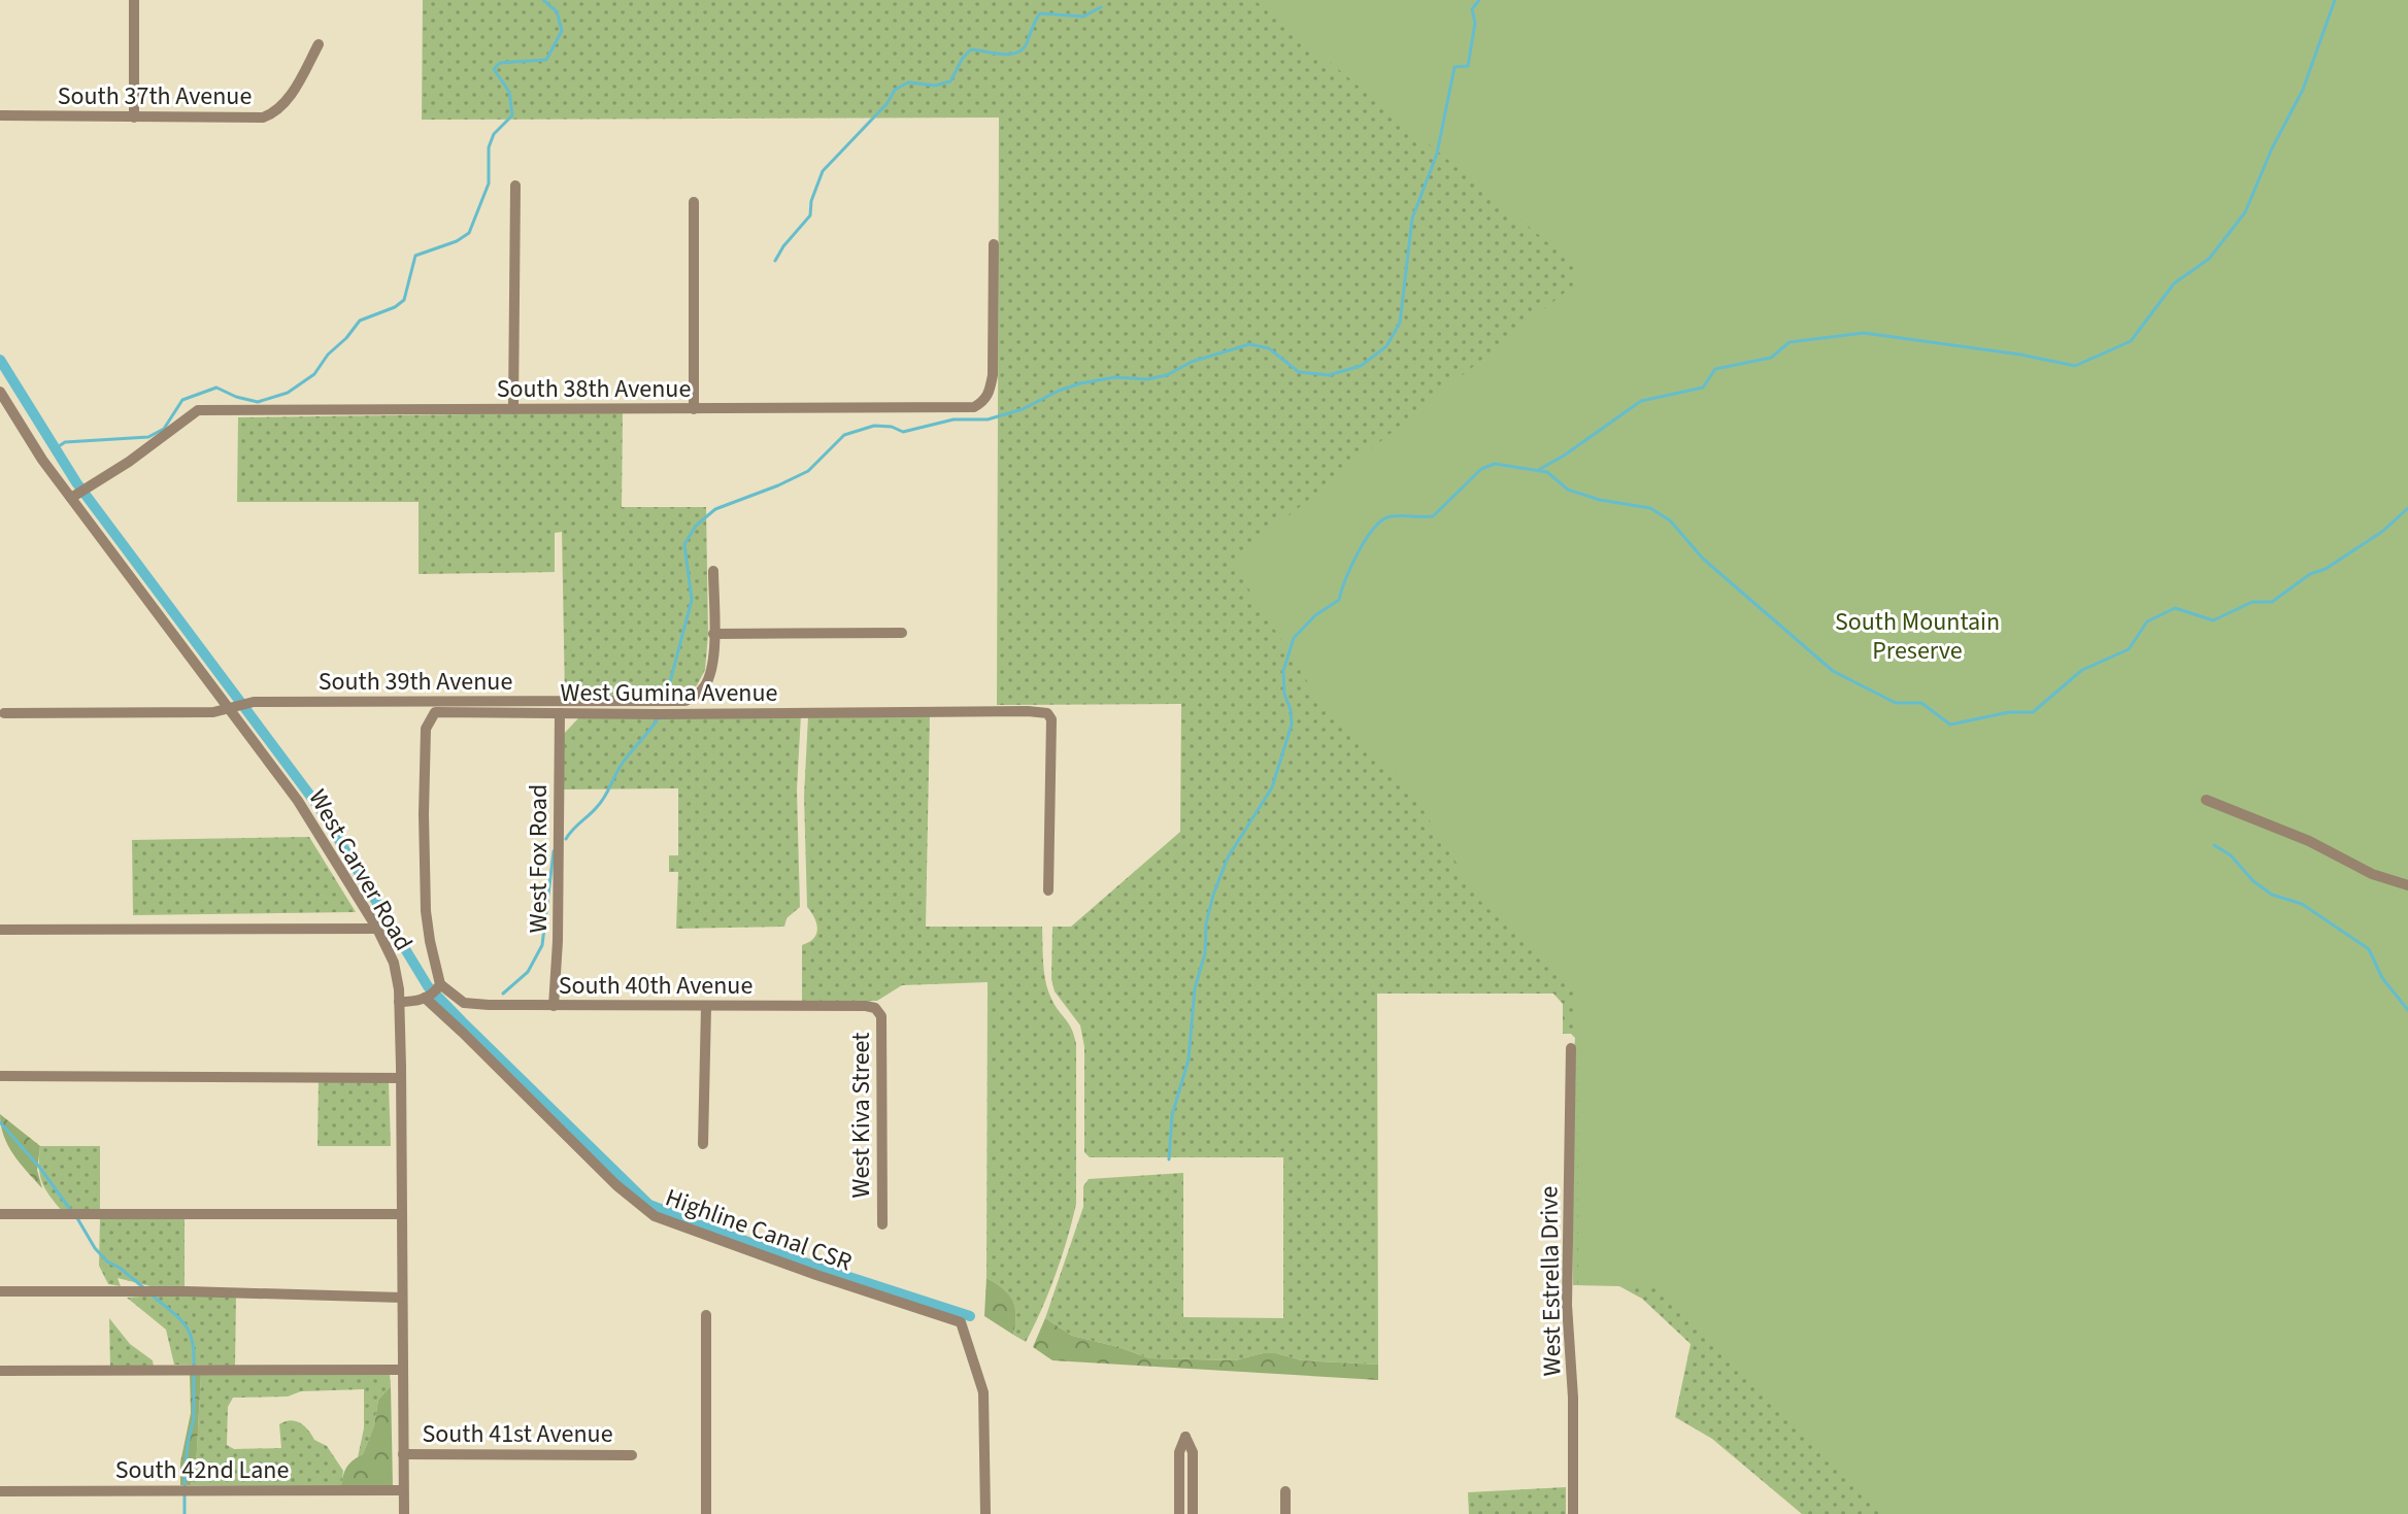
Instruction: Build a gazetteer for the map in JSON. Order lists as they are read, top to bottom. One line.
{"streets":{"street":["South 37th Avenue","South 38th Avenue","South 39th Avenue","West Gumina Avenue","West Fox Road","West Carver Road","South 40th Avenue","West Kiva Street","Highline Canal CSR","West Estrella Drive","South 41st Avenue","South 42nd Lane"]},"crossings":[["South 38th Avenue","West Carver Road"],["South 39th Avenue","West Carver Road"],["West Gumina Avenue","West Fox Road"],["West Gumina Avenue","South 40th Avenue"],["West Fox Road","South 40th Avenue"],["West Carver Road","South 41st Avenue"],["West Carver Road","South 42nd Lane"],["South 40th Avenue","West Kiva Street"]],"parks":["South Mountain Preserve"]}
